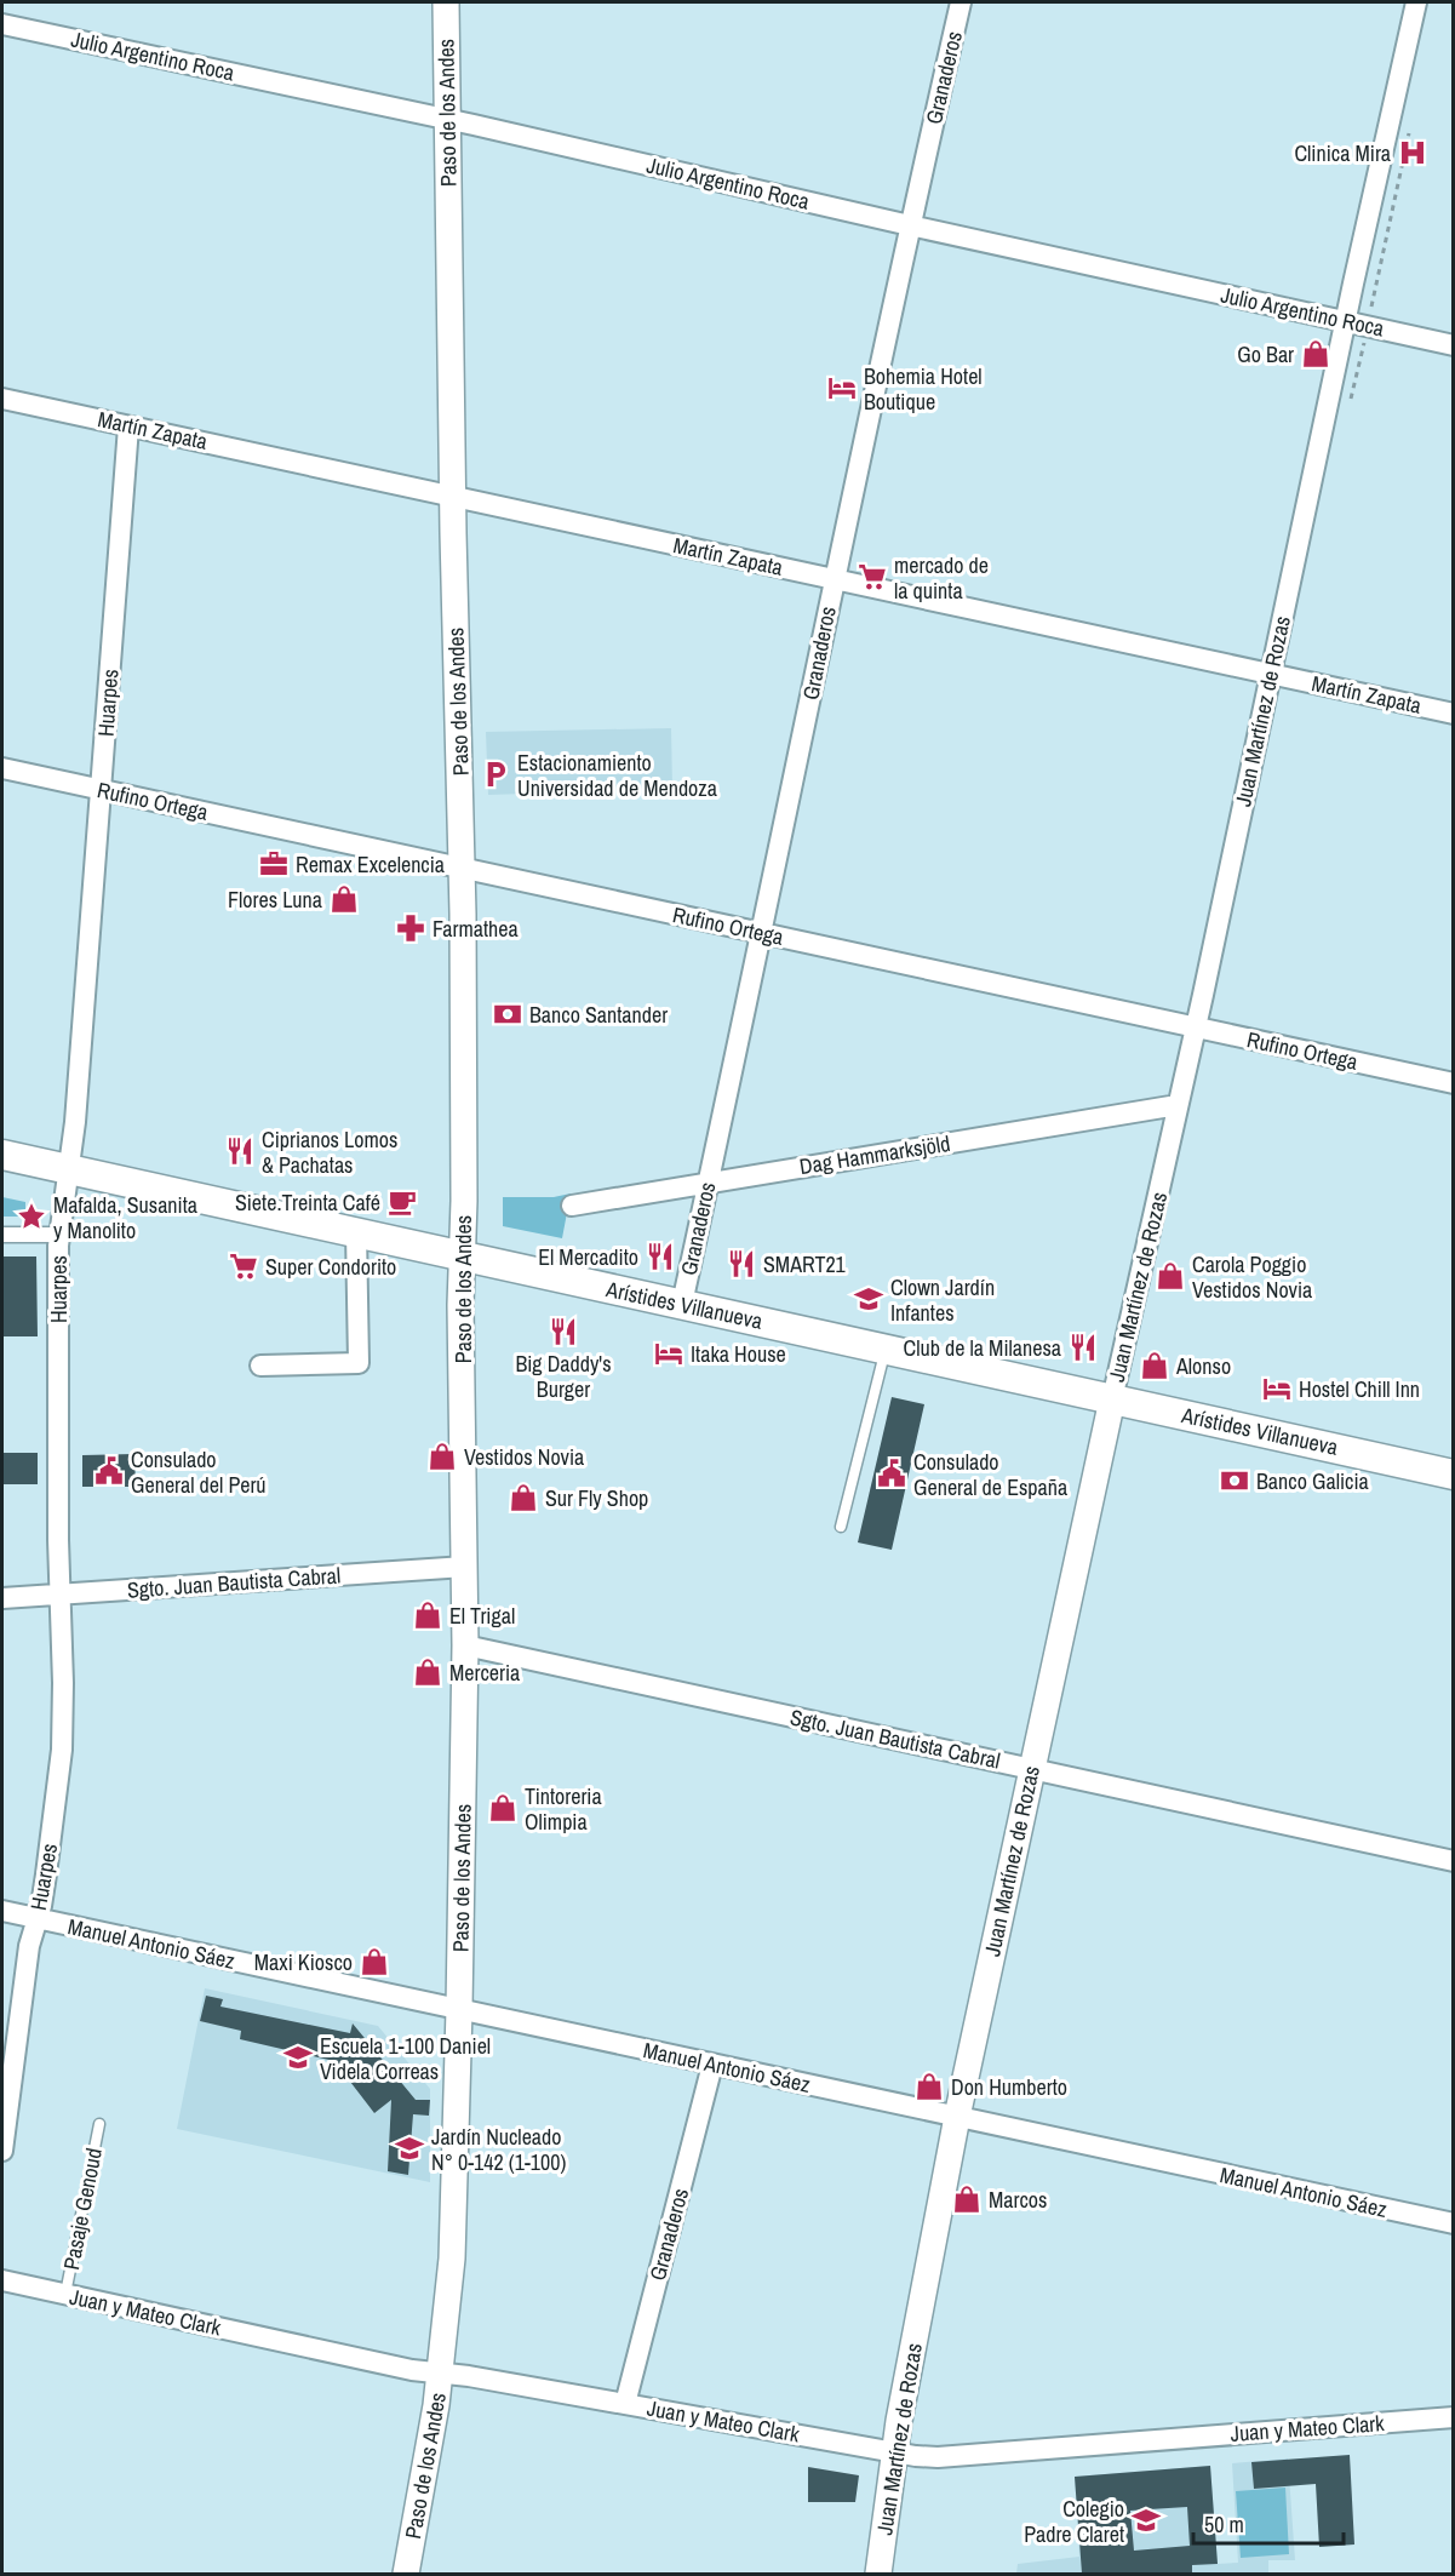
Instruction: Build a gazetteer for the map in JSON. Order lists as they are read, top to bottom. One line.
{"streets":{"main road":["Arístides Villanueva"],"street":["Julio Argentino Roca","Granaderos","Paso de los Andes","Martín Zapata","Huarpes","Juan Martínez de Rozas","Rufino Ortega","Dag Hammarksjöld","Sgto. Juan Bautista Cabral","Manuel Antonio Sáez","Juan y Mateo Clark"],"lane":["Pasaje Genoud"]},"crossings":[["Julio Argentino Roca","Granaderos"],["Julio Argentino Roca","Paso de los Andes"],["Julio Argentino Roca","Juan Martínez de Rozas"],["Granaderos","Martín Zapata"],["Granaderos","Rufino Ortega"],["Granaderos","Dag Hammarksjöld"],["Granaderos","Arístides Villanueva"],["Granaderos","Manuel Antonio Sáez"],["Granaderos","Juan y Mateo Clark"],["Paso de los Andes","Martín Zapata"],["Paso de los Andes","Rufino Ortega"],["Paso de los Andes","Arístides Villanueva"],["Paso de los Andes","Sgto. Juan Bautista Cabral"],["Paso de los Andes","Manuel Antonio Sáez"],["Paso de los Andes","Juan y Mateo Clark"],["Martín Zapata","Huarpes"],["Martín Zapata","Juan Martínez de Rozas"],["Huarpes","Rufino Ortega"],["Huarpes","Arístides Villanueva"],["Huarpes","Sgto. Juan Bautista Cabral"],["Huarpes","Manuel Antonio Sáez"],["Juan Martínez de Rozas","Rufino Ortega"],["Juan Martínez de Rozas","Dag Hammarksjöld"],["Juan Martínez de Rozas","Arístides Villanueva"],["Juan Martínez de Rozas","Sgto. Juan Bautista Cabral"],["Juan Martínez de Rozas","Manuel Antonio Sáez"],["Juan Martínez de Rozas","Juan y Mateo Clark"],["Pasaje Genoud","Juan y Mateo Clark"]],"places":{"hospital":["Clinica Mira"],"shop":["Go Bar","Flores Luna","Carola Poggio Vestidos Novia","Alonso","Vestidos Novia","Sur Fly Shop","El Trigal","Merceria","Tintoreria Olimpia","Maxi Kiosco","Don Humberto","Marcos"],"hotel":["Bohemia Hotel Boutique","Itaka House","Hostel Chill Inn"],"supermarket":["mercado de la quinta","Super Condorito"],"parking":["Estacionamiento Universidad de Mendoza"],"office":["Remax Excelencia"],"pharmacy":["Farmathea"],"bank":["Banco Santander","Banco Galicia"],"restaurant":["Ciprianos Lomos & Pachatas","El Mercadito","SMART21","Big Daddy's Burger","Club de la Milanesa"],"cafe":["Siete.Treinta Café"],"place":["Mafalda, Susanita y Manolito"],"school or university":["Clown Jardín Infantes","Escuela 1-100 Daniel Videla Correas","Jardín Nucleado N° 0-142 (1-100)","Colegio Padre Claret"],"public building":["Consulado General del Perú","Consulado General de España"]},"scale_bar":"50 m"}
